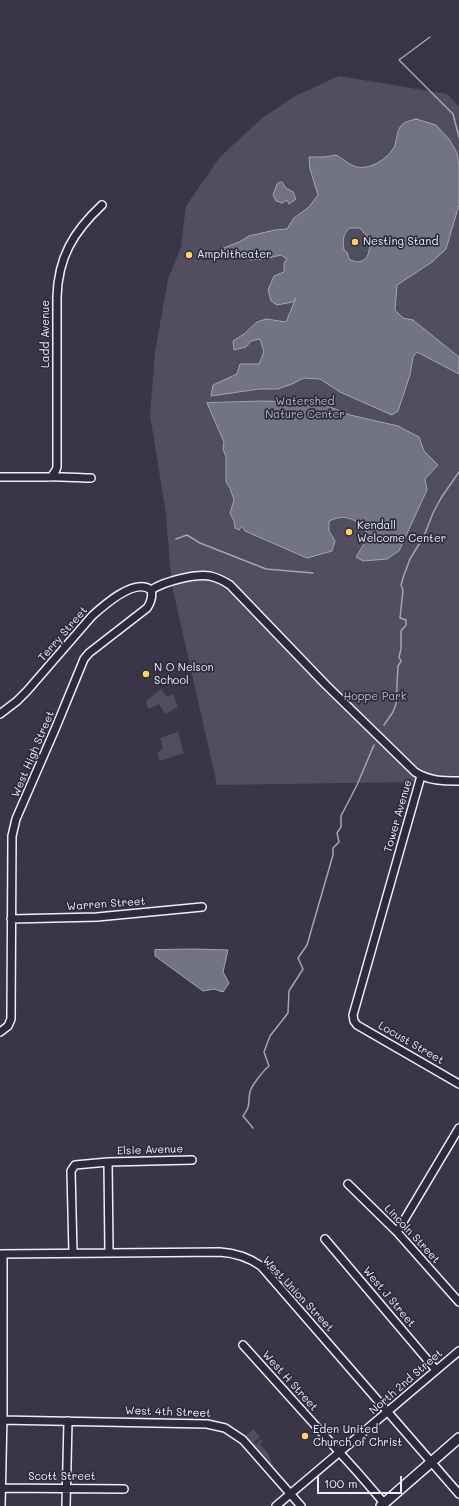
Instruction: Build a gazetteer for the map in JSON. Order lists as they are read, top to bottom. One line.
{"streets":{"street":["Ladd Avenue","Terry Street","West High Street","Tower Avenue","Warren Street","Locust Street","Elsie Avenue","Lincoln Street","West Union Street","West J Street","West H Street","North 2nd Street","West 4th Street","Scott Street"]},"crossings":[["Terry Street","West High Street"],["Terry Street","Tower Avenue"],["West High Street","Tower Avenue"],["West High Street","Warren Street"],["Tower Avenue","Locust Street"],["Elsie Avenue","West Union Street"],["West Union Street","North 2nd Street"],["West J Street","North 2nd Street"],["West H Street","North 2nd Street"],["North 2nd Street","West 4th Street"]],"parks":["Watershed Nature Center","Hoppe Park"],"places":["Nesting Stand","Amphitheater","Kendall Welcome Center","N O Nelson School","Eden United Church of Christ"],"scale_bar":"100 m"}
